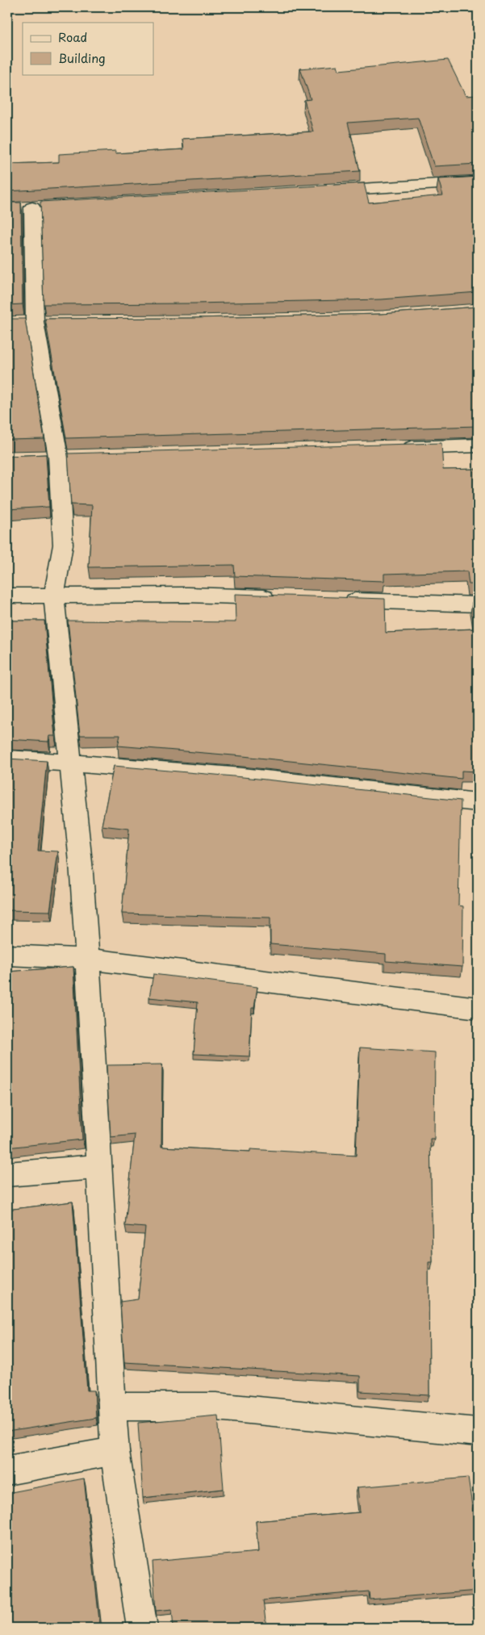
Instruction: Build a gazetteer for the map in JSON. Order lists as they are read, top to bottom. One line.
{"legend":["Road","Building"]}
